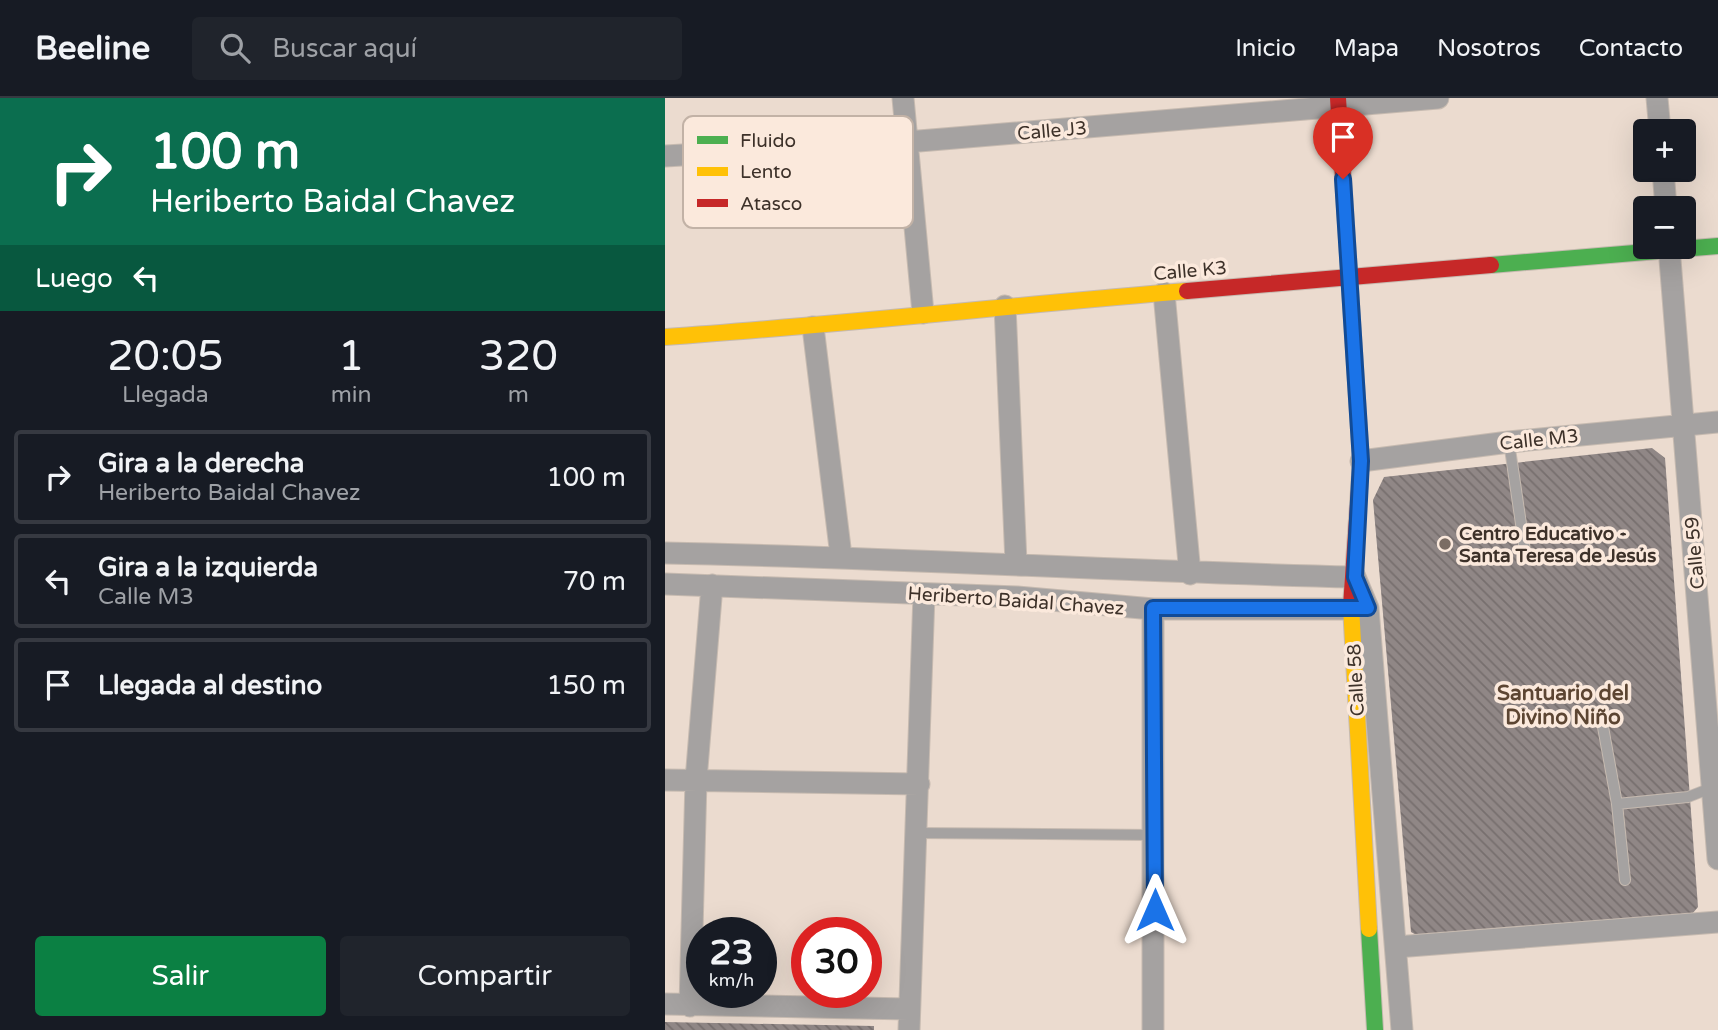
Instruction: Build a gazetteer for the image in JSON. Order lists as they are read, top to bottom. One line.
{"streets":{"street":["Calle J3","Calle K3","Calle M3","Calle 59","Heriberto Baidal Chavez","Calle 58"]},"crossings":[["Calle M3","Calle 59"],["Heriberto Baidal Chavez","Calle 58"]],"districts":["Santuario del Divino Niño"],"places":["Centro Educativo - Santa Teresa de Jesús"],"legend":["Fluido","Lento","Atasco"],"page":{"header":"Beeline","search":"Buscar aquí","nav":["Inicio","Mapa","Nosotros","Contacto"],"turn":["100 m","Heriberto Baidal Chavez"],"map_buttons":["+","−"],"then":"Luego","eta":["20:05","Llegada","1","min","320","m"],"list":[{"name":"Gira a la derecha","note":"Heriberto Baidal Chavez","value":"100 m"},{"name":"Gira a la izquierda","note":"Calle M3","value":"70 m"},{"name":"Llegada al destino","value":"150 m"}],"speed":"23 km/h","limit":"30","buttons":["Salir","Compartir"]}}
